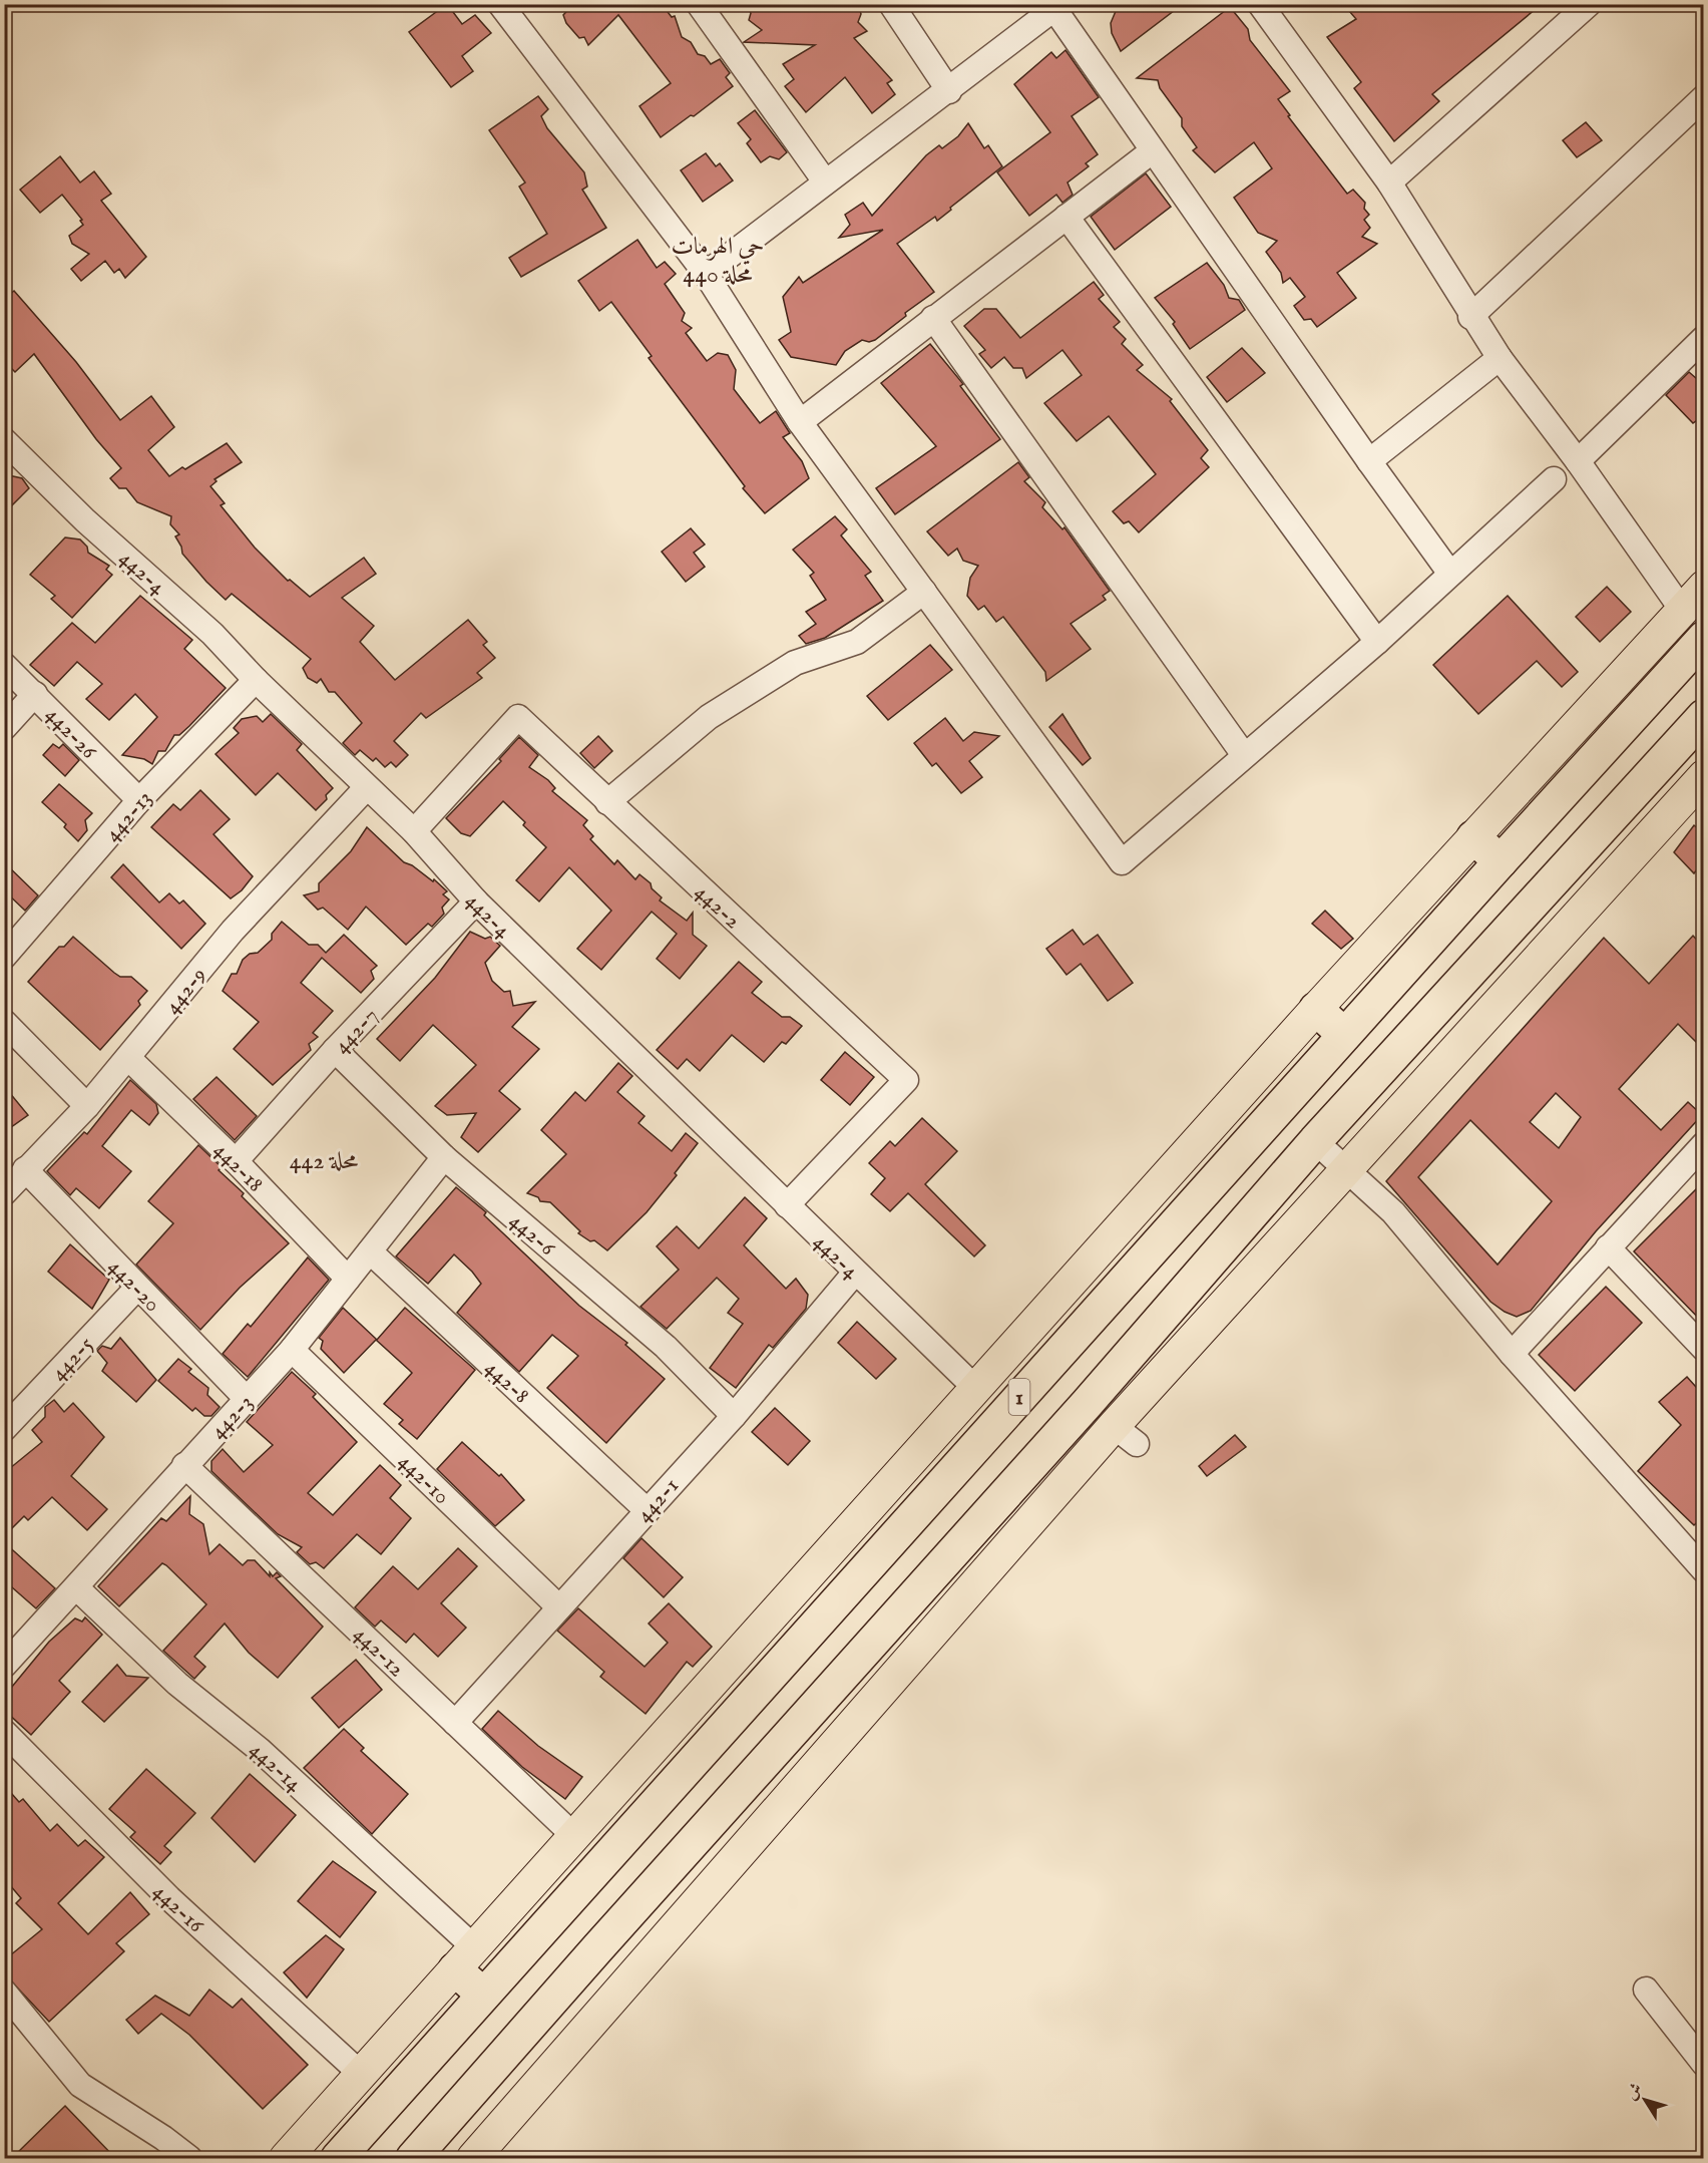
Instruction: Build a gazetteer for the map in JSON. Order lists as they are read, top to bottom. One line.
{"streets":{"highway":["1"],"street":["442-4","442-26","442-13","442-2","442-9","442-7","442-18","442-6","442-20","442-5","442-8","442-3","442-10","442-1","442-12","442-14","442-16"]},"crossings":[["442-4","442-13"],["442-4","442-2"],["442-4","442-9"],["442-4","442-7"],["442-4","442-1"],["442-26","442-13"],["442-9","442-18"],["442-9","442-20"],["442-7","442-18"],["442-7","442-6"],["442-18","442-3"],["442-6","442-3"],["442-6","442-1"],["442-20","442-5"],["442-20","442-3"],["442-8","442-3"],["442-8","442-1"],["442-3","442-10"],["442-3","442-12"],["442-3","442-14"],["442-10","442-1"],["442-1","442-12"]],"districts":["حي الهرمات محلة 440","محلة 442"],"north":"top left"}
